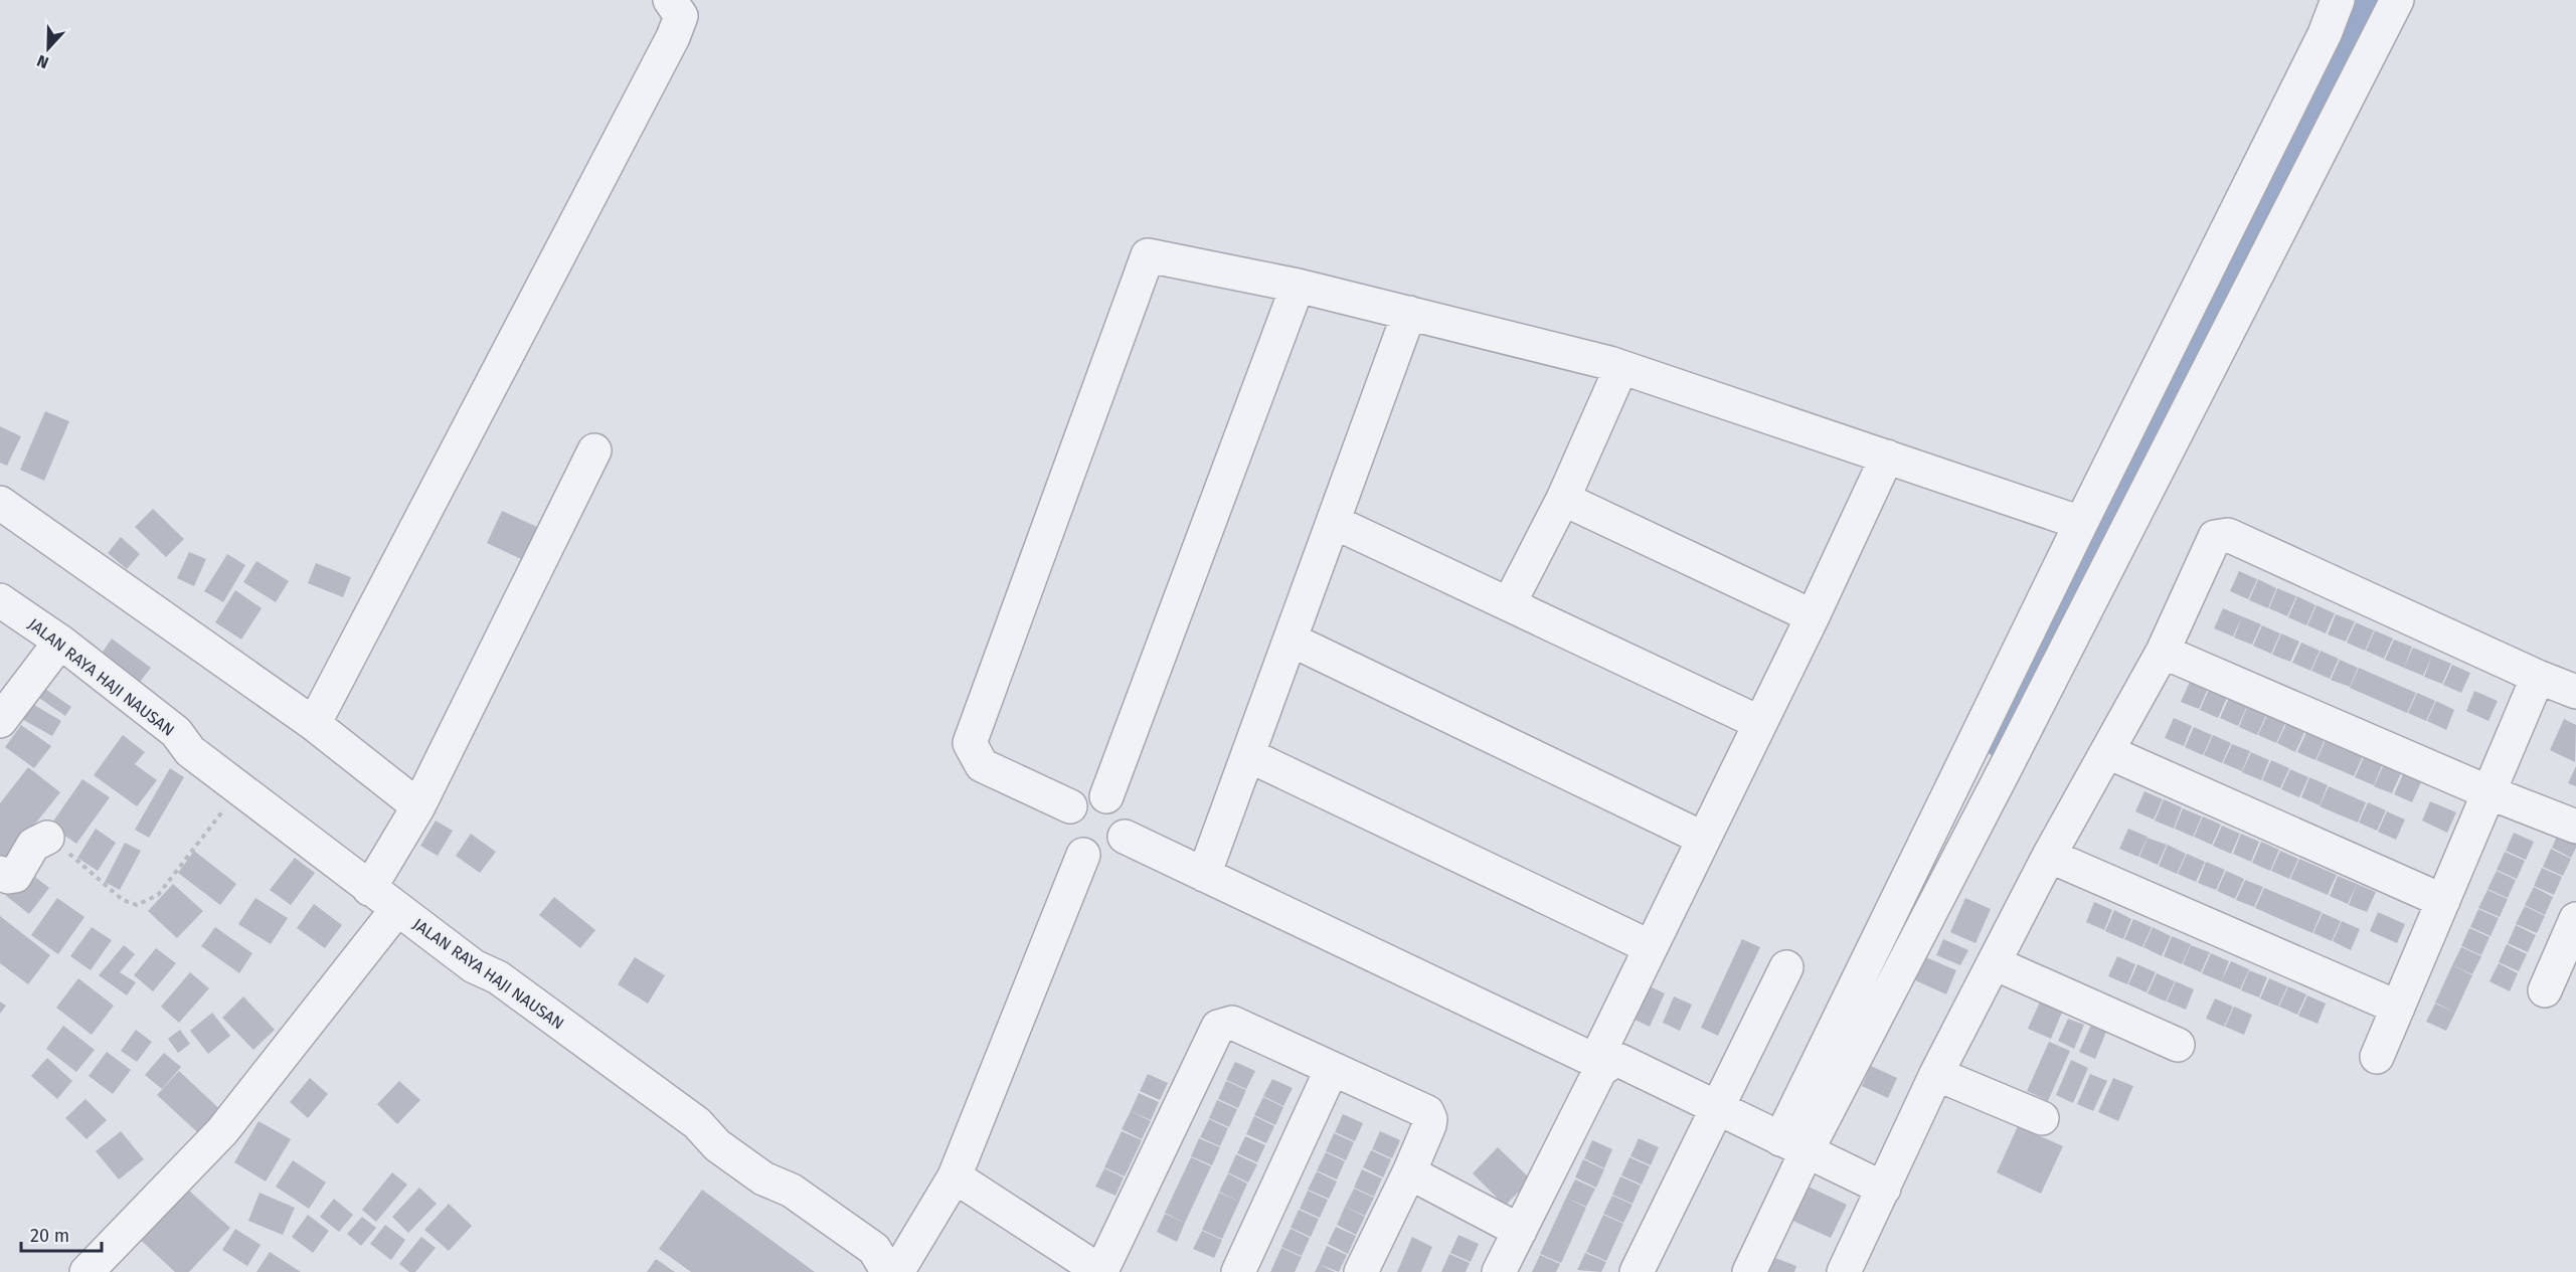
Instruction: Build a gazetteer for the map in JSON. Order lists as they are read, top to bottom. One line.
{"streets":{"street":["JALAN RAYA HAJI NAUSAN"]},"scale_bar":"20 m","north":"bottom"}
